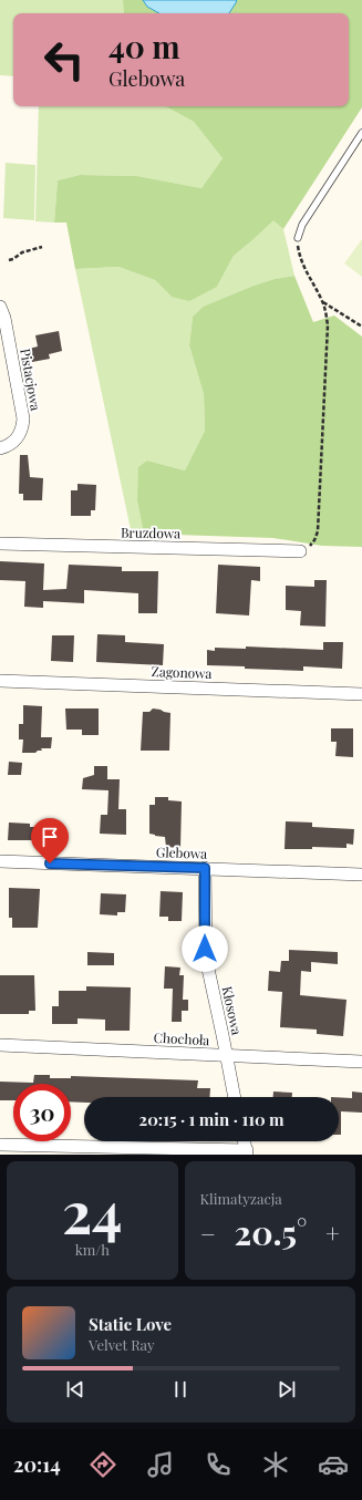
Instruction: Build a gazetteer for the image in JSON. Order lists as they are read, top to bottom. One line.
{"streets":{"street":["Pistacjowa","Bruzdowa","Zagonowa","Glebowa","Kłosowa","Chochoła"]},"crossings":[["Glebowa","Kłosowa"],["Kłosowa","Chochoła"]],"page":{"turn":["40 m","Glebowa"],"limit":"30","trip":"20:15 · 1 min · 110 m","tile":[["24","km/h"],"Klimatyzacja"],"heat":["−","20.5°","+"],"song":["Static Love","Velvet Ray"],"tabs":"20:14"}}
